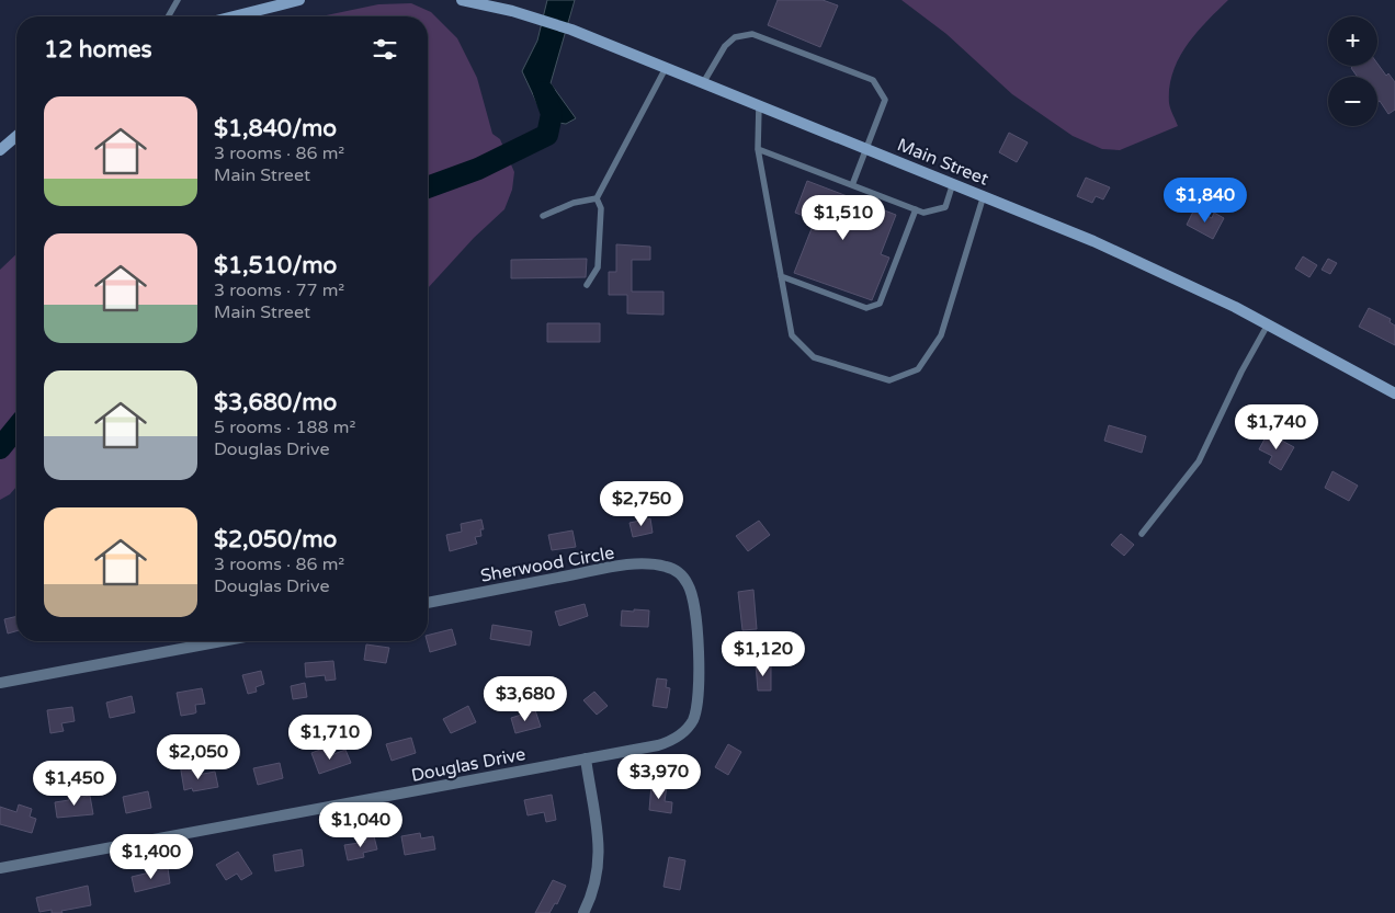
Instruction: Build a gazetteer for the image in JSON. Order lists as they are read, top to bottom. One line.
{"streets":{"main road":["Main Street"],"street":["Sherwood Circle","Douglas Drive"]},"crossings":[["Sherwood Circle","Douglas Drive"]],"page":{"map_buttons":["+","−"],"heading":"12 homes","list":[{"name":"$1,840/mo","note":"3 rooms · 86 m² · Main Street"},{"name":"$1,510/mo","note":"3 rooms · 77 m² · Main Street"},{"name":"$3,680/mo","note":"5 rooms · 188 m² · Douglas Drive"},{"name":"$2,050/mo","note":"3 rooms · 86 m² · Douglas Drive"}],"price":["$1,840","$1,510","$1,740","$2,750","$1,120","$3,680","$1,710","$2,050","$3,970","$1,450","$1,040","$1,400"]}}
